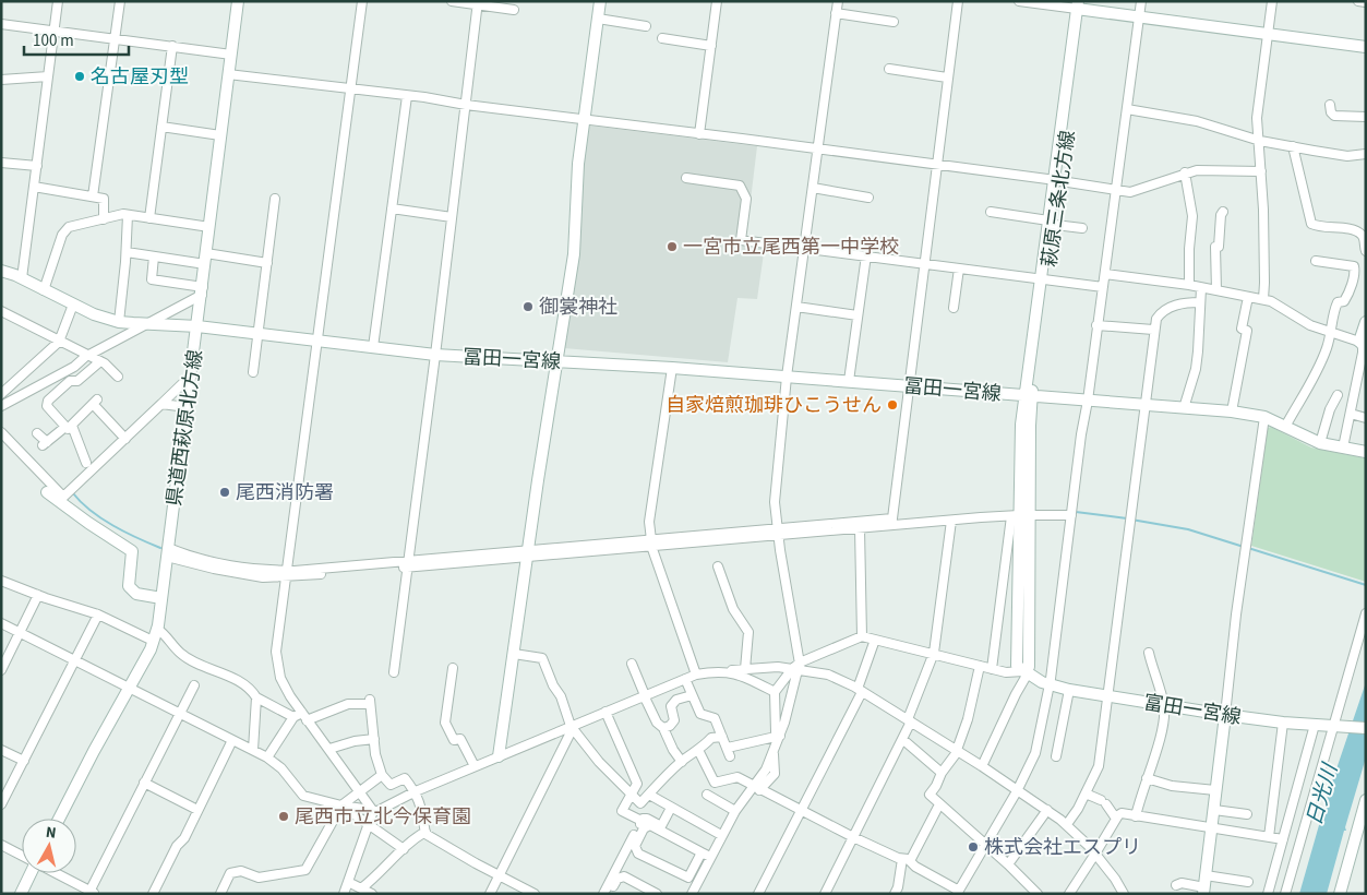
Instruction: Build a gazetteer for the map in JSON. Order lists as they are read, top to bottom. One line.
{"streets":{"main road":["萩原三条北方線","冨田一宮線","県道西萩原北方線","富田一宮線"]},"crossings":[["萩原三条北方線","冨田一宮線"],["冨田一宮線","県道西萩原北方線"]],"water":["日光川"],"places":["名古屋刃型","一宮市立尾西第一中学校","御裳神社","自家焙煎珈琲ひこうせん","尾西消防署","尾西市立北今保育園","株式会社エスプリ"],"scale_bar":"100 m","north":"top"}
